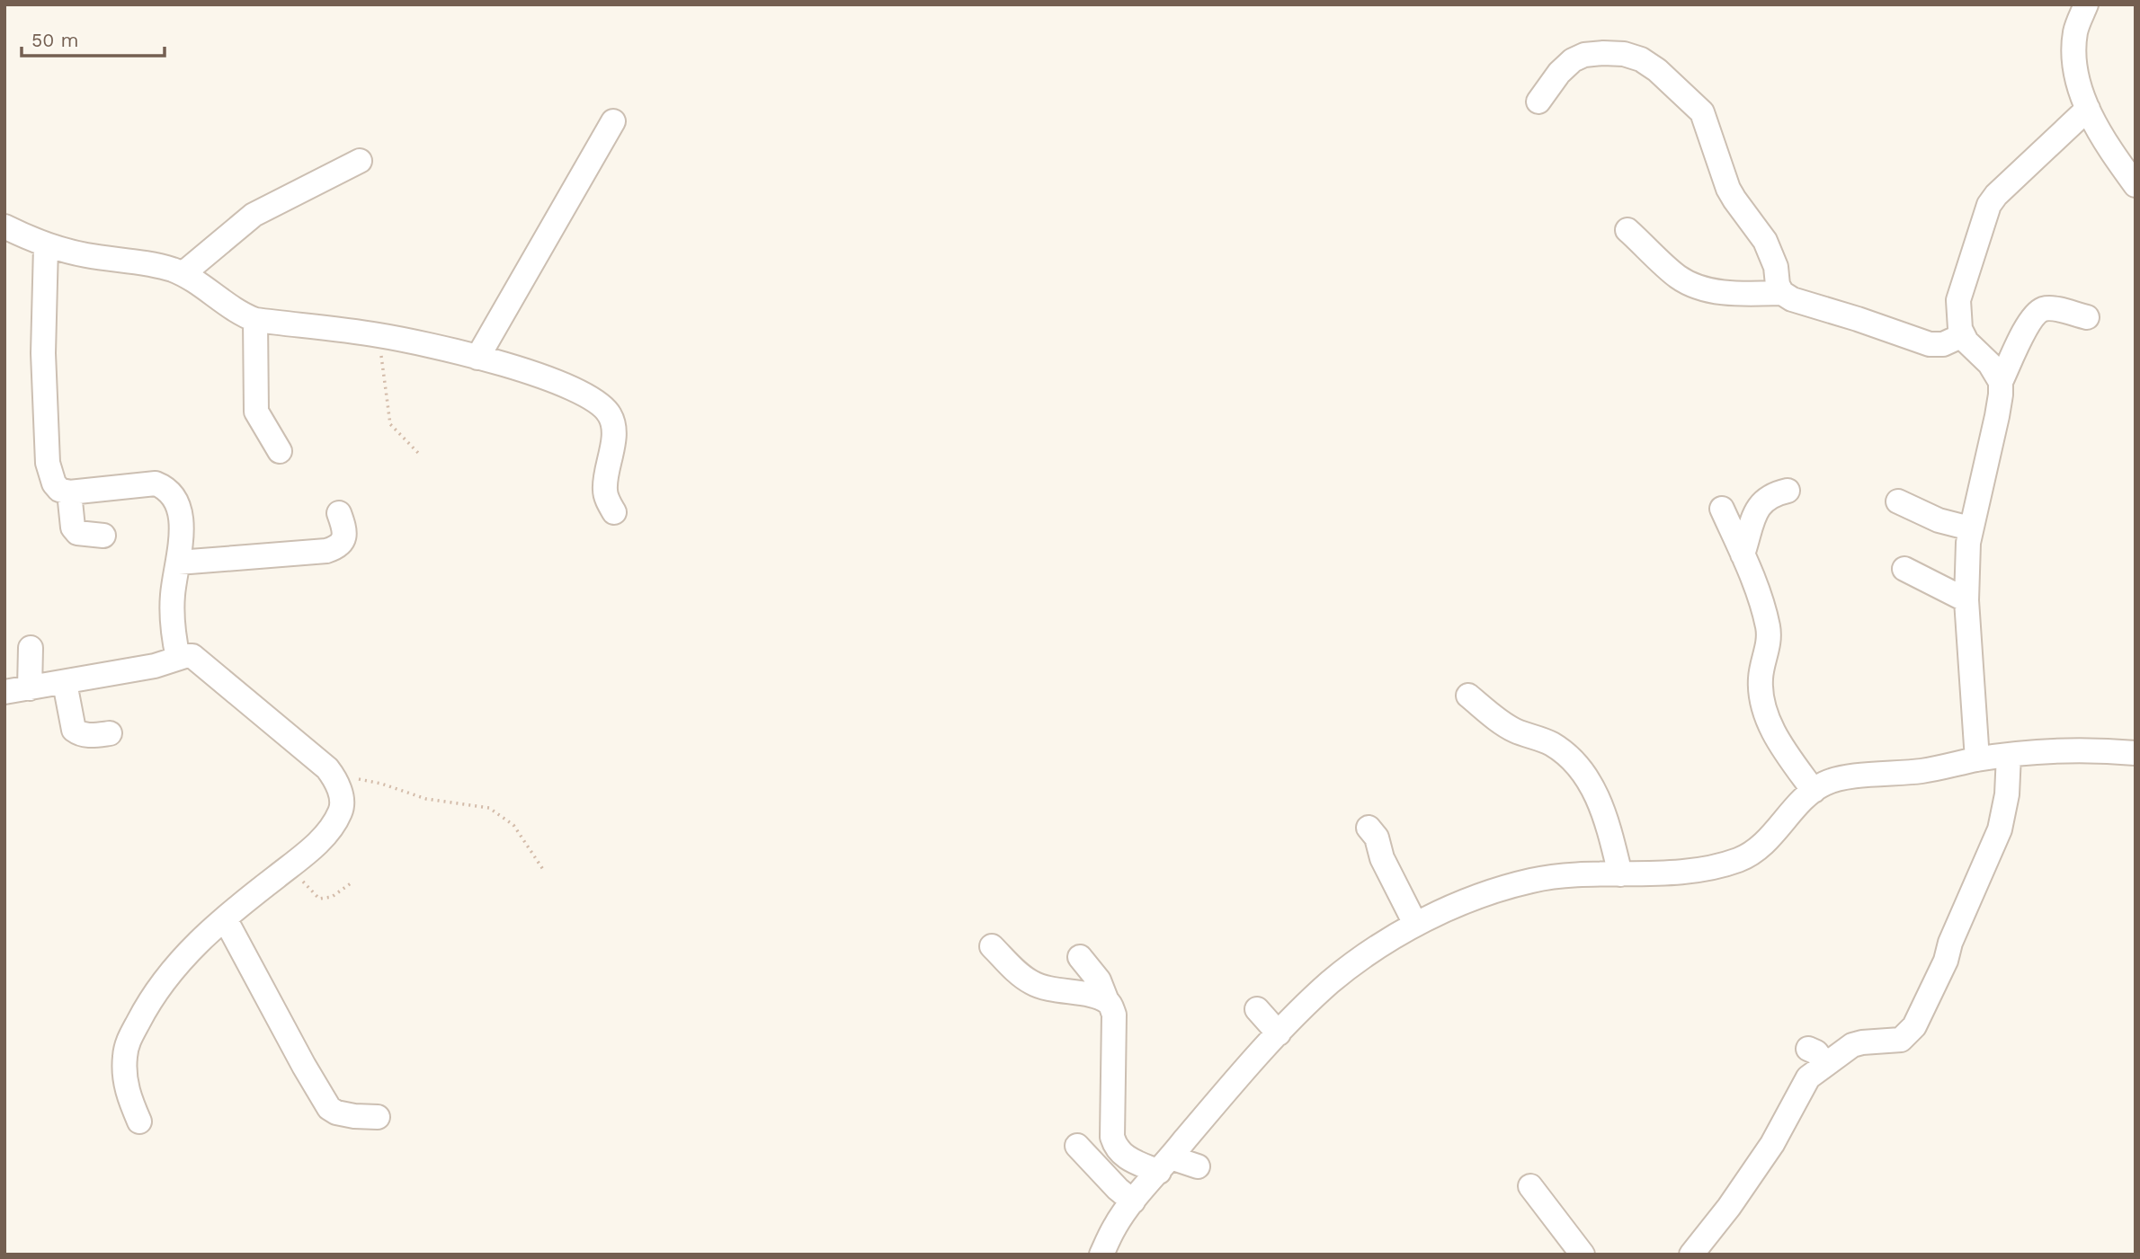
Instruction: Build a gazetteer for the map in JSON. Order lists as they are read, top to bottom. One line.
{"scale_bar":"50 m"}
